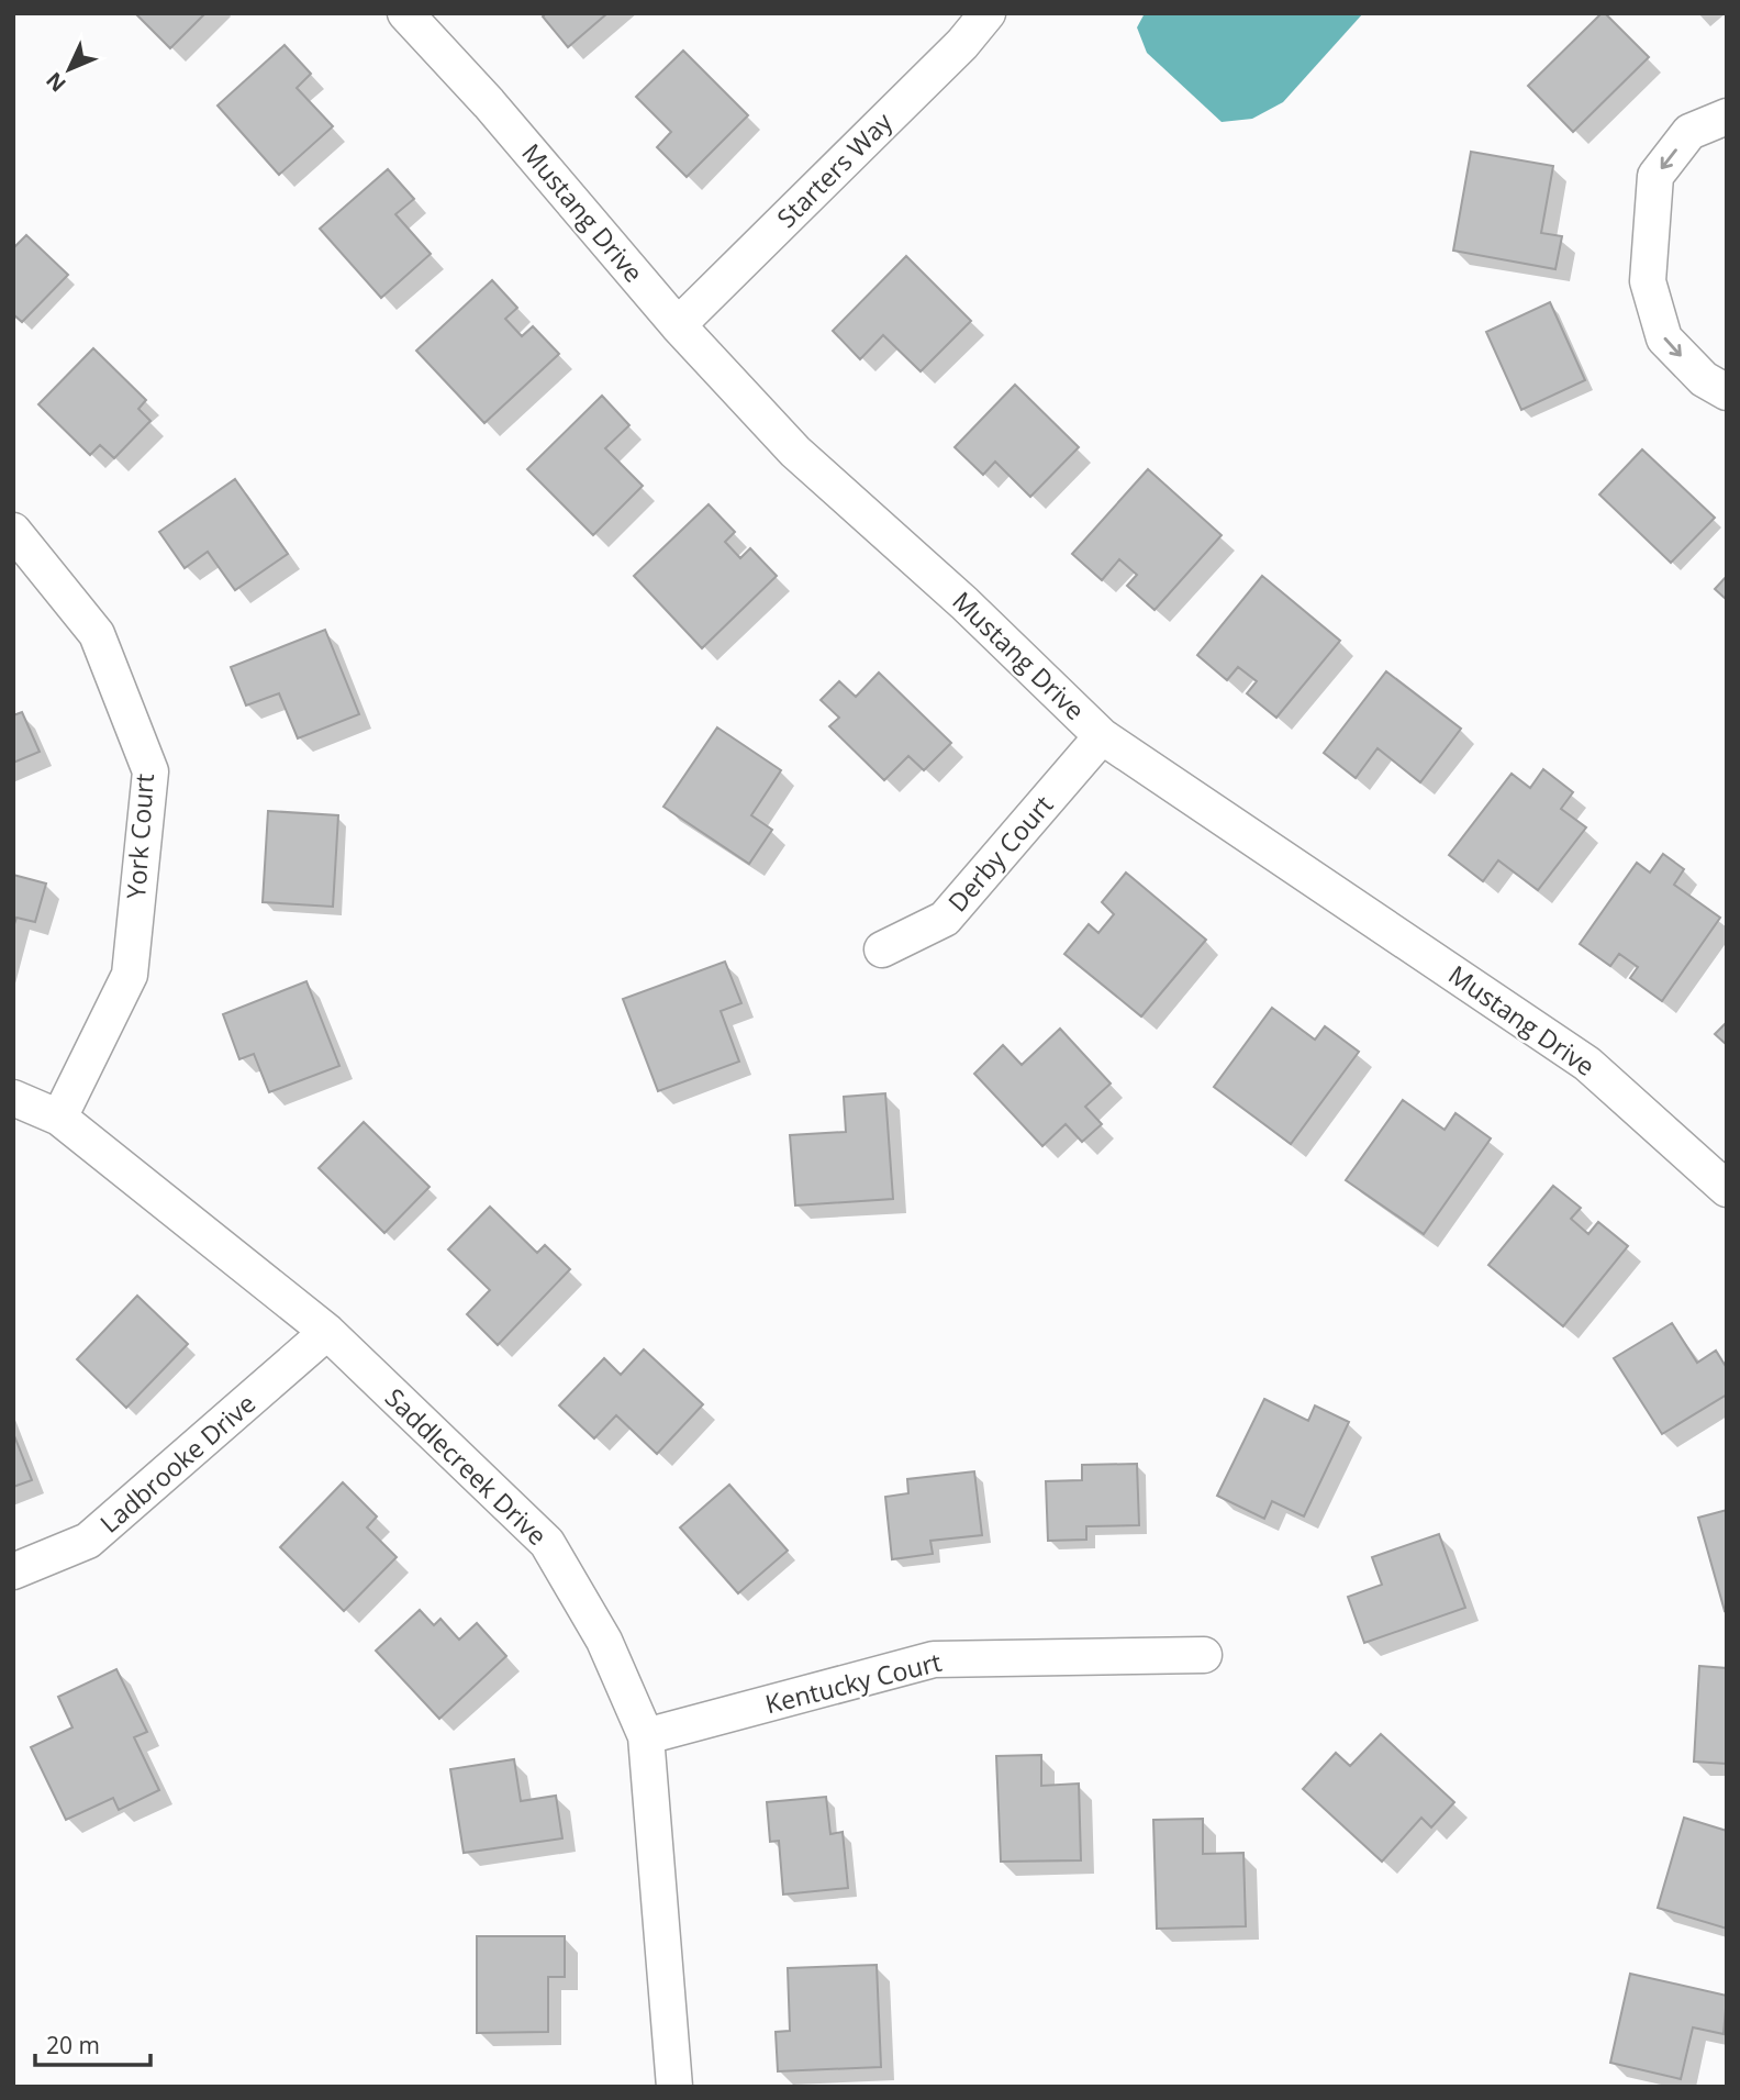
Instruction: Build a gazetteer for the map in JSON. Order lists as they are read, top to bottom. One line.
{"streets":{"street":["Starters Way","Mustang Drive","York Court","Derby Court","Ladbrooke Drive","Saddlecreek Drive","Kentucky Court"]},"crossings":[["Starters Way","Mustang Drive"],["Mustang Drive","Derby Court"],["York Court","Saddlecreek Drive"],["Ladbrooke Drive","Saddlecreek Drive"],["Saddlecreek Drive","Kentucky Court"]],"scale_bar":"20 m","north":"bottom left"}
